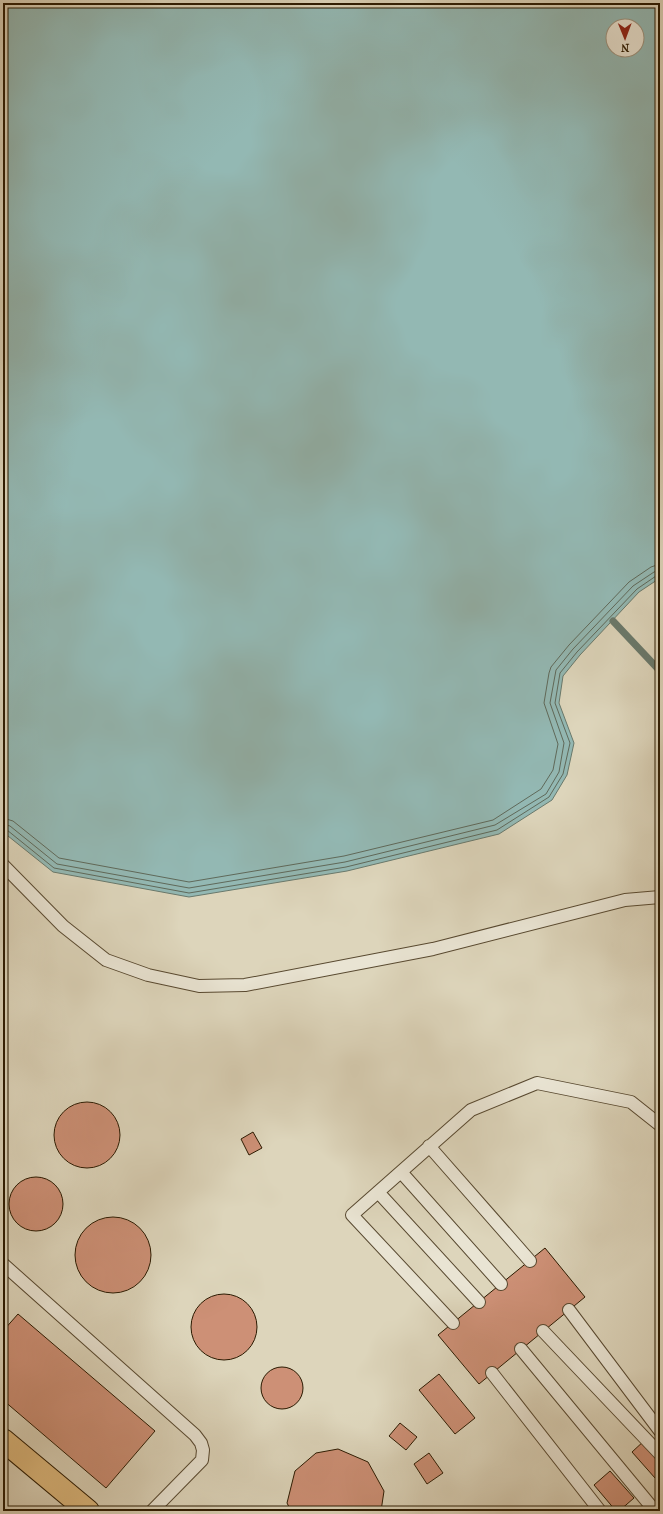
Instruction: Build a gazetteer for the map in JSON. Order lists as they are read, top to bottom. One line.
{"north":"bottom"}
